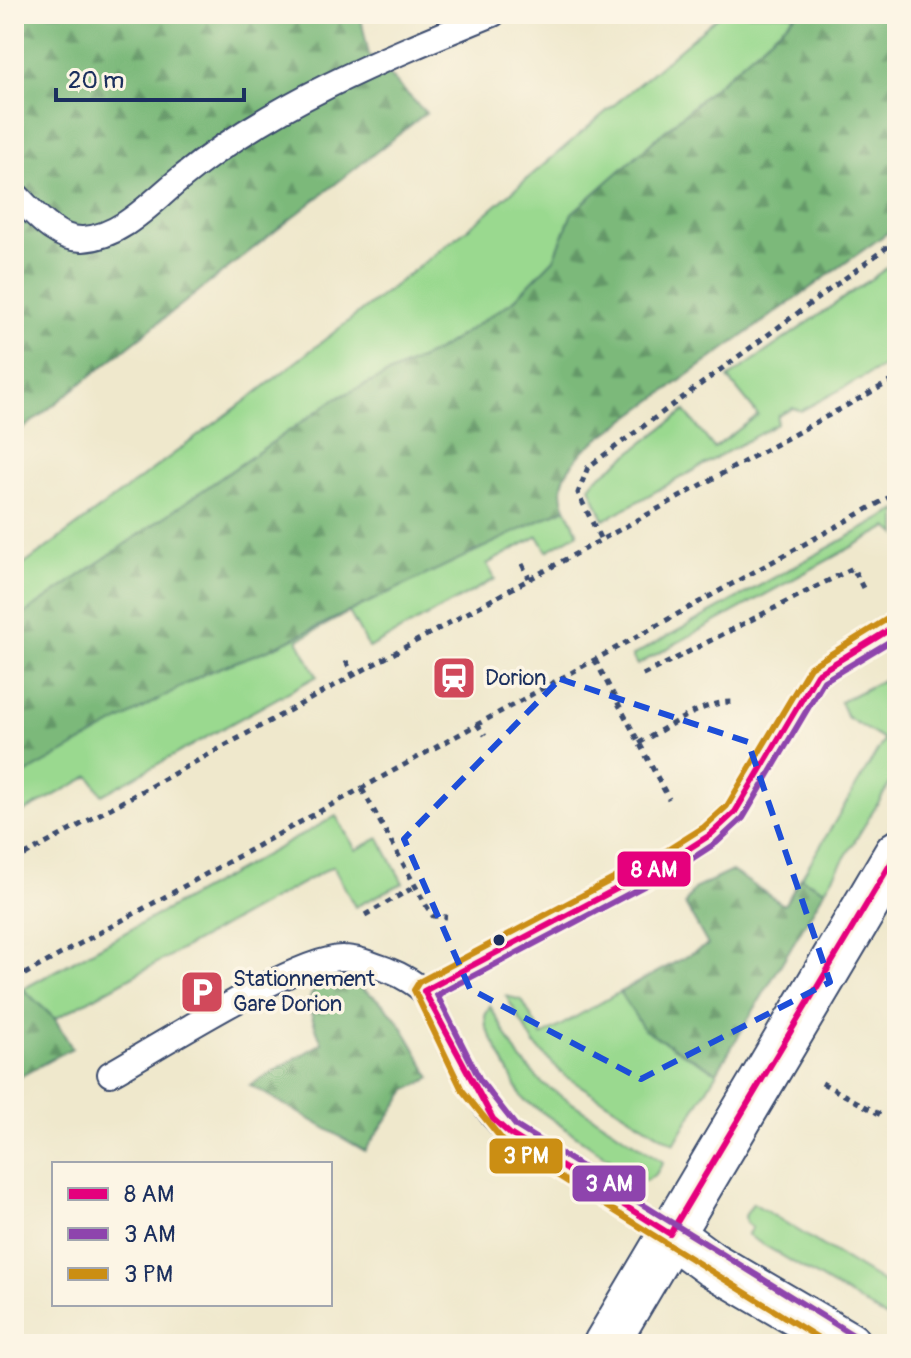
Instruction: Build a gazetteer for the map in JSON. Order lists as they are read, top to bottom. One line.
{"places":{"station":["Dorion"],"parking":["Stationnement Gare Dorion"]},"legend":["8 AM","3 AM","3 PM"],"scale_bar":"20 m"}
